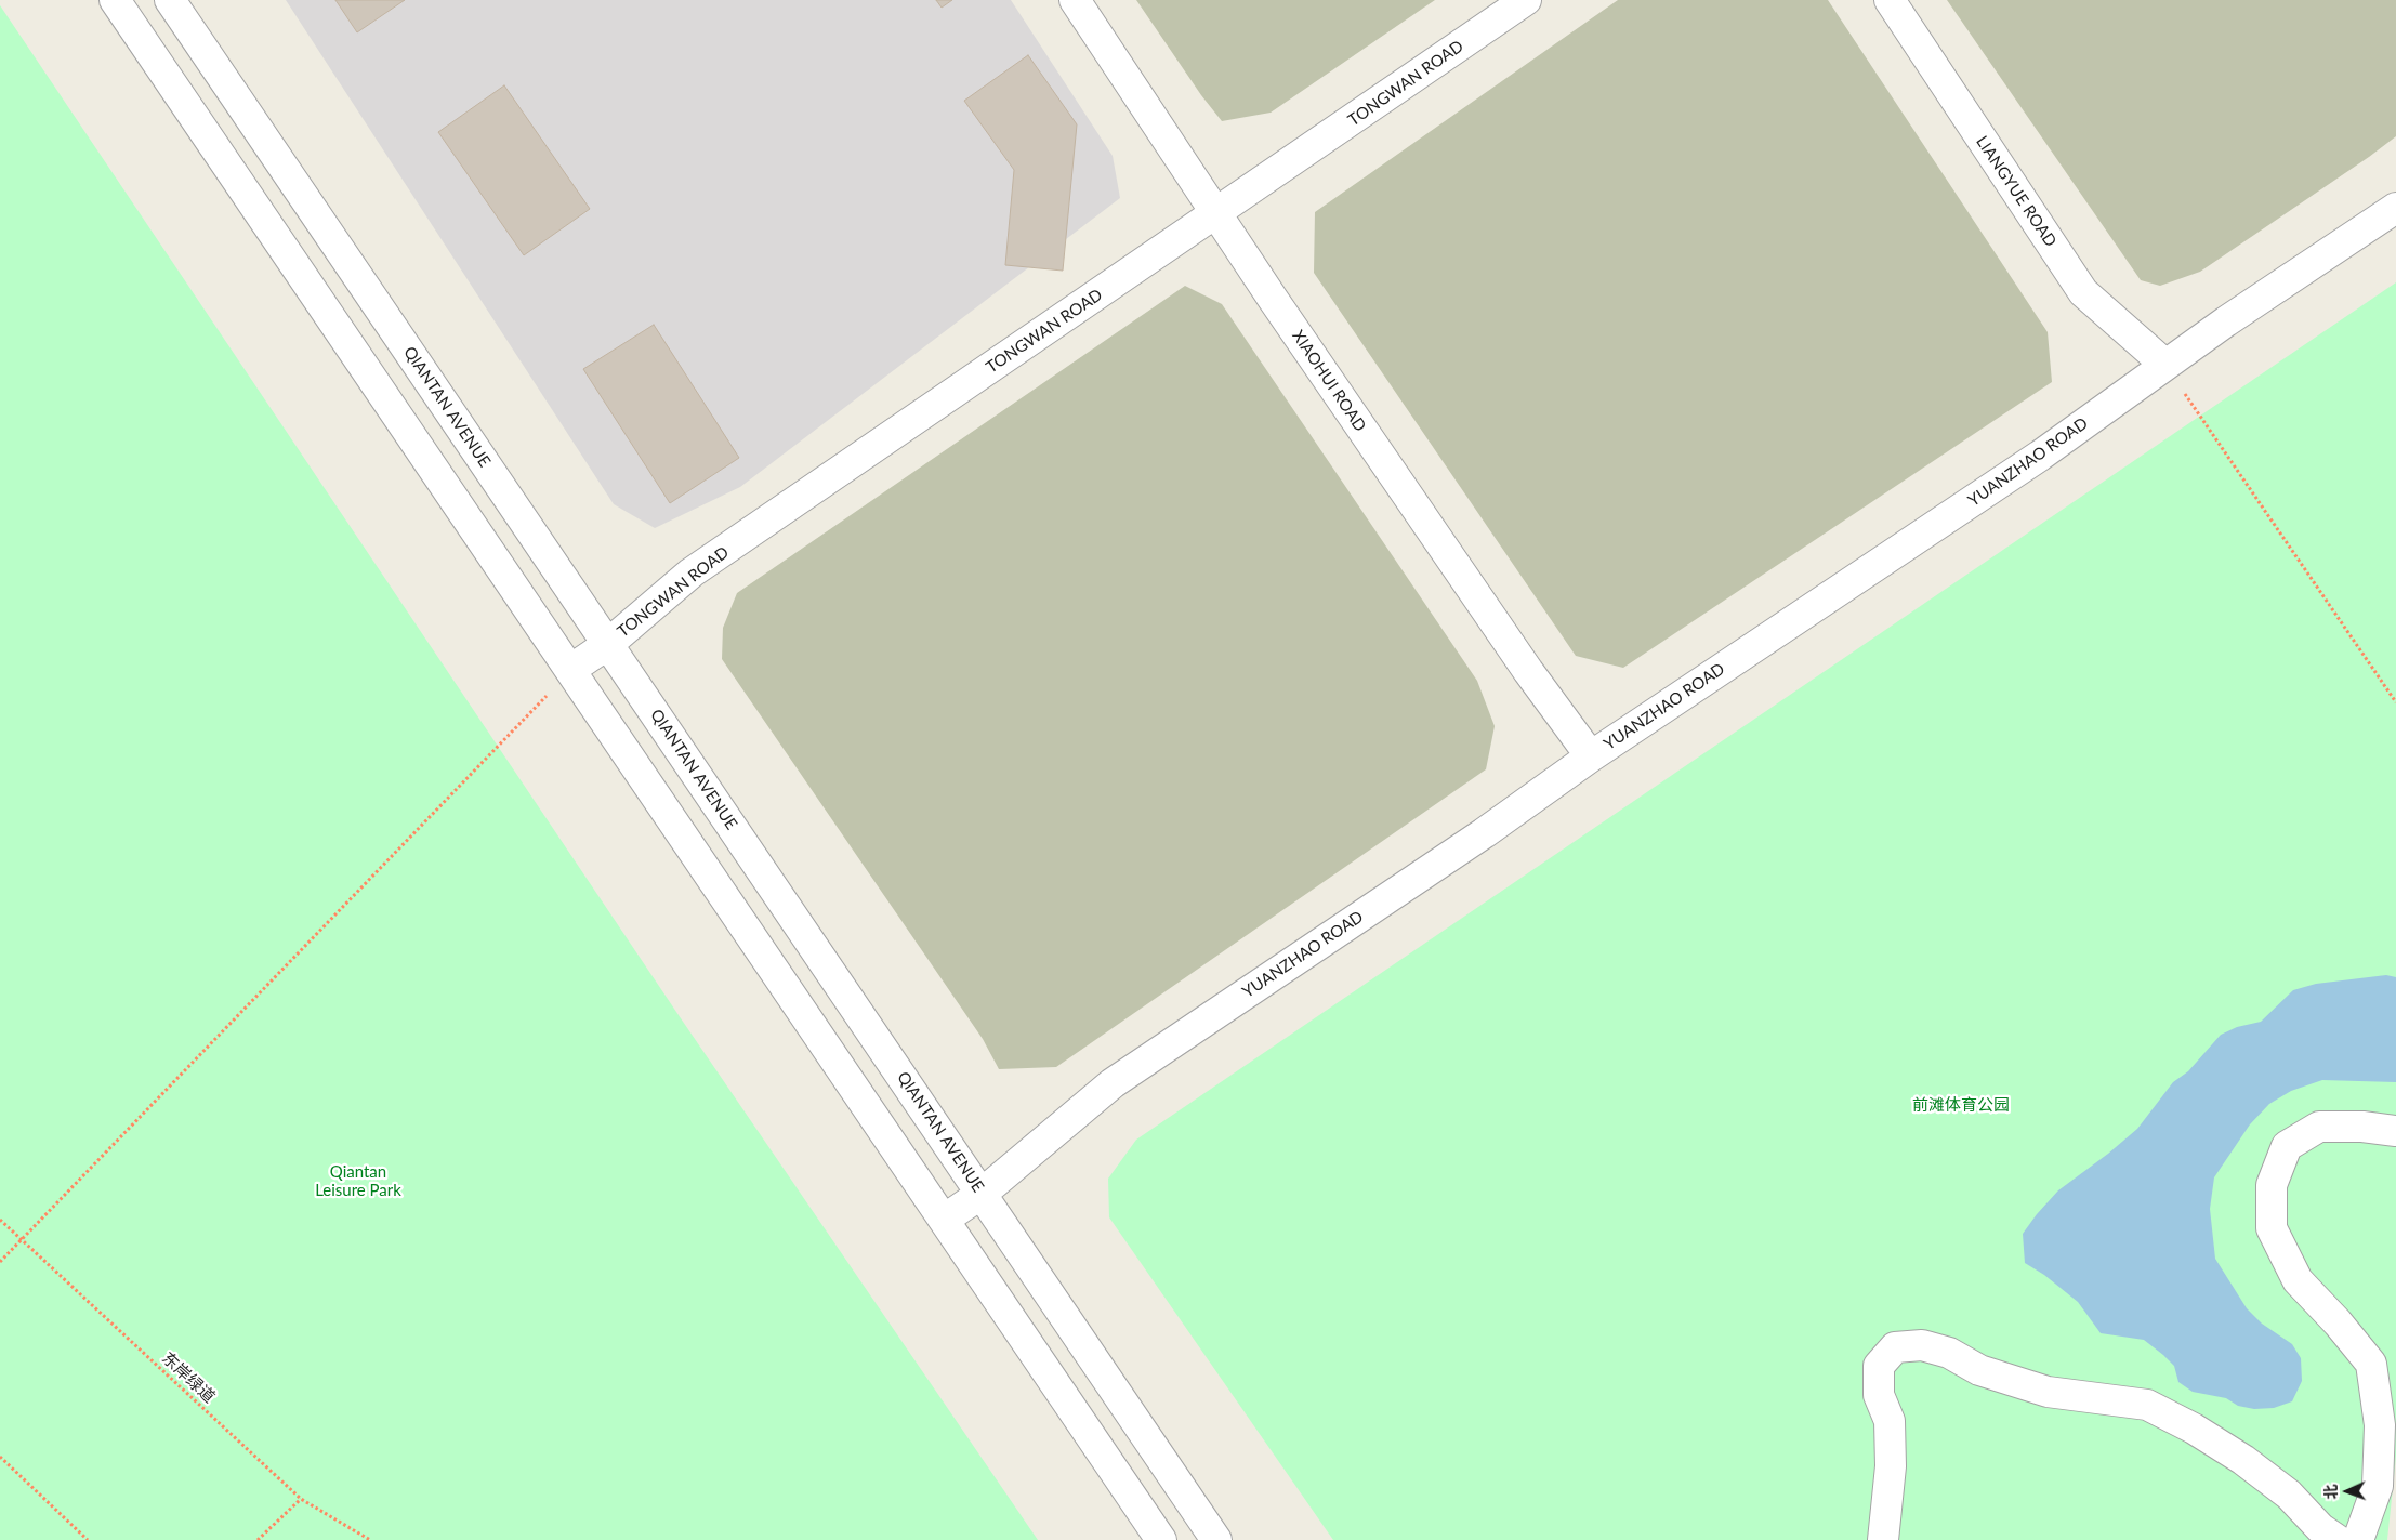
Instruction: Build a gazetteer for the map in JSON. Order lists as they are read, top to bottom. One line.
{"streets":{"street":["TONGWAN ROAD","LIANGYUE ROAD","XIAOHUI ROAD","QIANTAN AVENUE","YUANZHAO ROAD"],"path":["东岸绿道"]},"crossings":[["TONGWAN ROAD","XIAOHUI ROAD"],["TONGWAN ROAD","QIANTAN AVENUE"],["LIANGYUE ROAD","YUANZHAO ROAD"],["XIAOHUI ROAD","YUANZHAO ROAD"],["QIANTAN AVENUE","YUANZHAO ROAD"]],"parks":["前滩体育公园","Qiantan Leisure Park"],"north":"left"}
